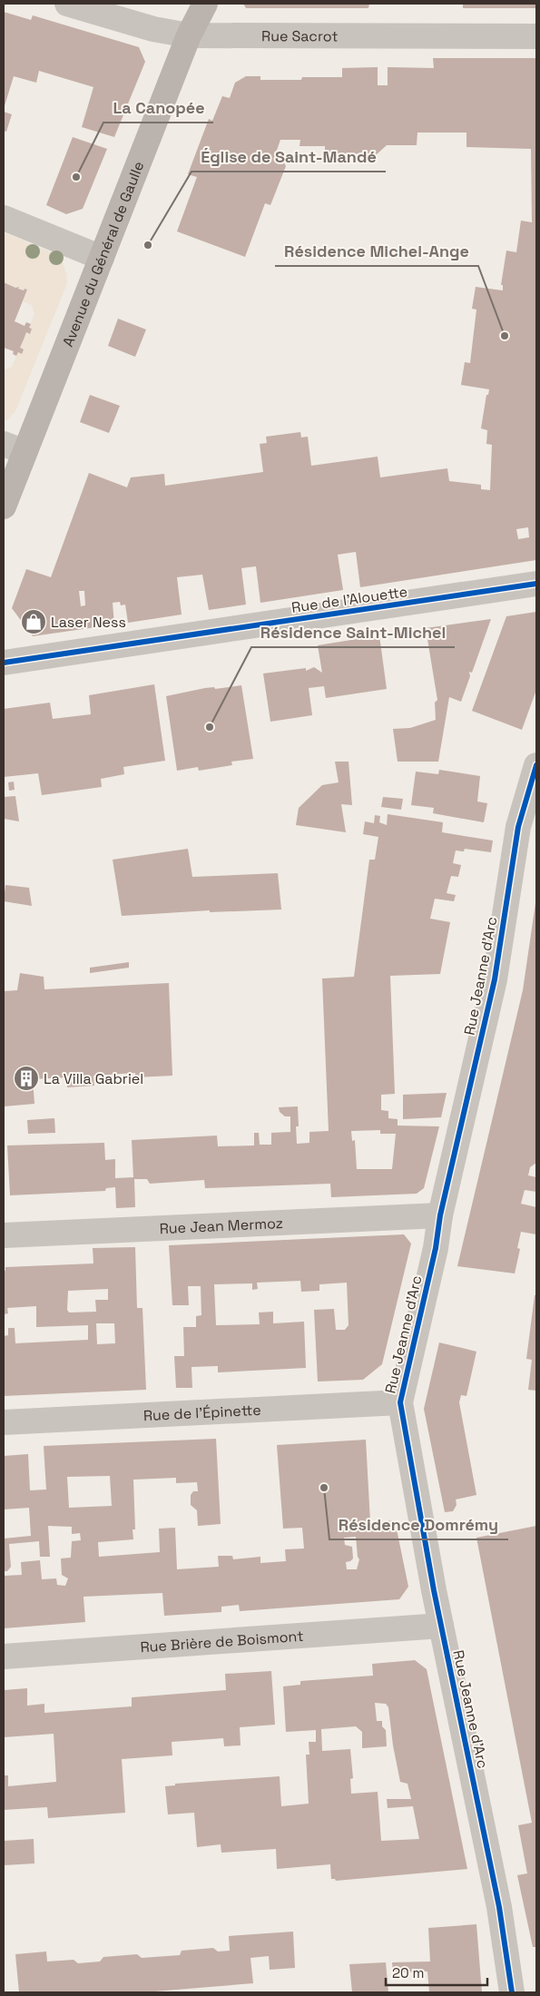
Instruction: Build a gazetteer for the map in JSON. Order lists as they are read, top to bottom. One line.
{"streets":{"main road":["Avenue du Général de Gaulle"],"street":["Rue Sacrot","Rue de l'Alouette","Rue Jeanne d'Arc","Rue Jean Mermoz","Rue de l'Épinette","Rue Brière de Boismont"]},"crossings":[["Rue Sacrot","Avenue du Général de Gaulle"],["Rue Jeanne d'Arc","Rue Jean Mermoz"],["Rue Jeanne d'Arc","Rue de l'Épinette"],["Rue Jeanne d'Arc","Rue Brière de Boismont"]],"places":{"other":["La Canopée","Église de Saint-Mandé","Résidence Michel-Ange","Résidence Saint-Michel","Résidence Domrémy"],"shop":["Laser Ness"],"building":["La Villa Gabriel"]},"scale_bar":"20 m"}
